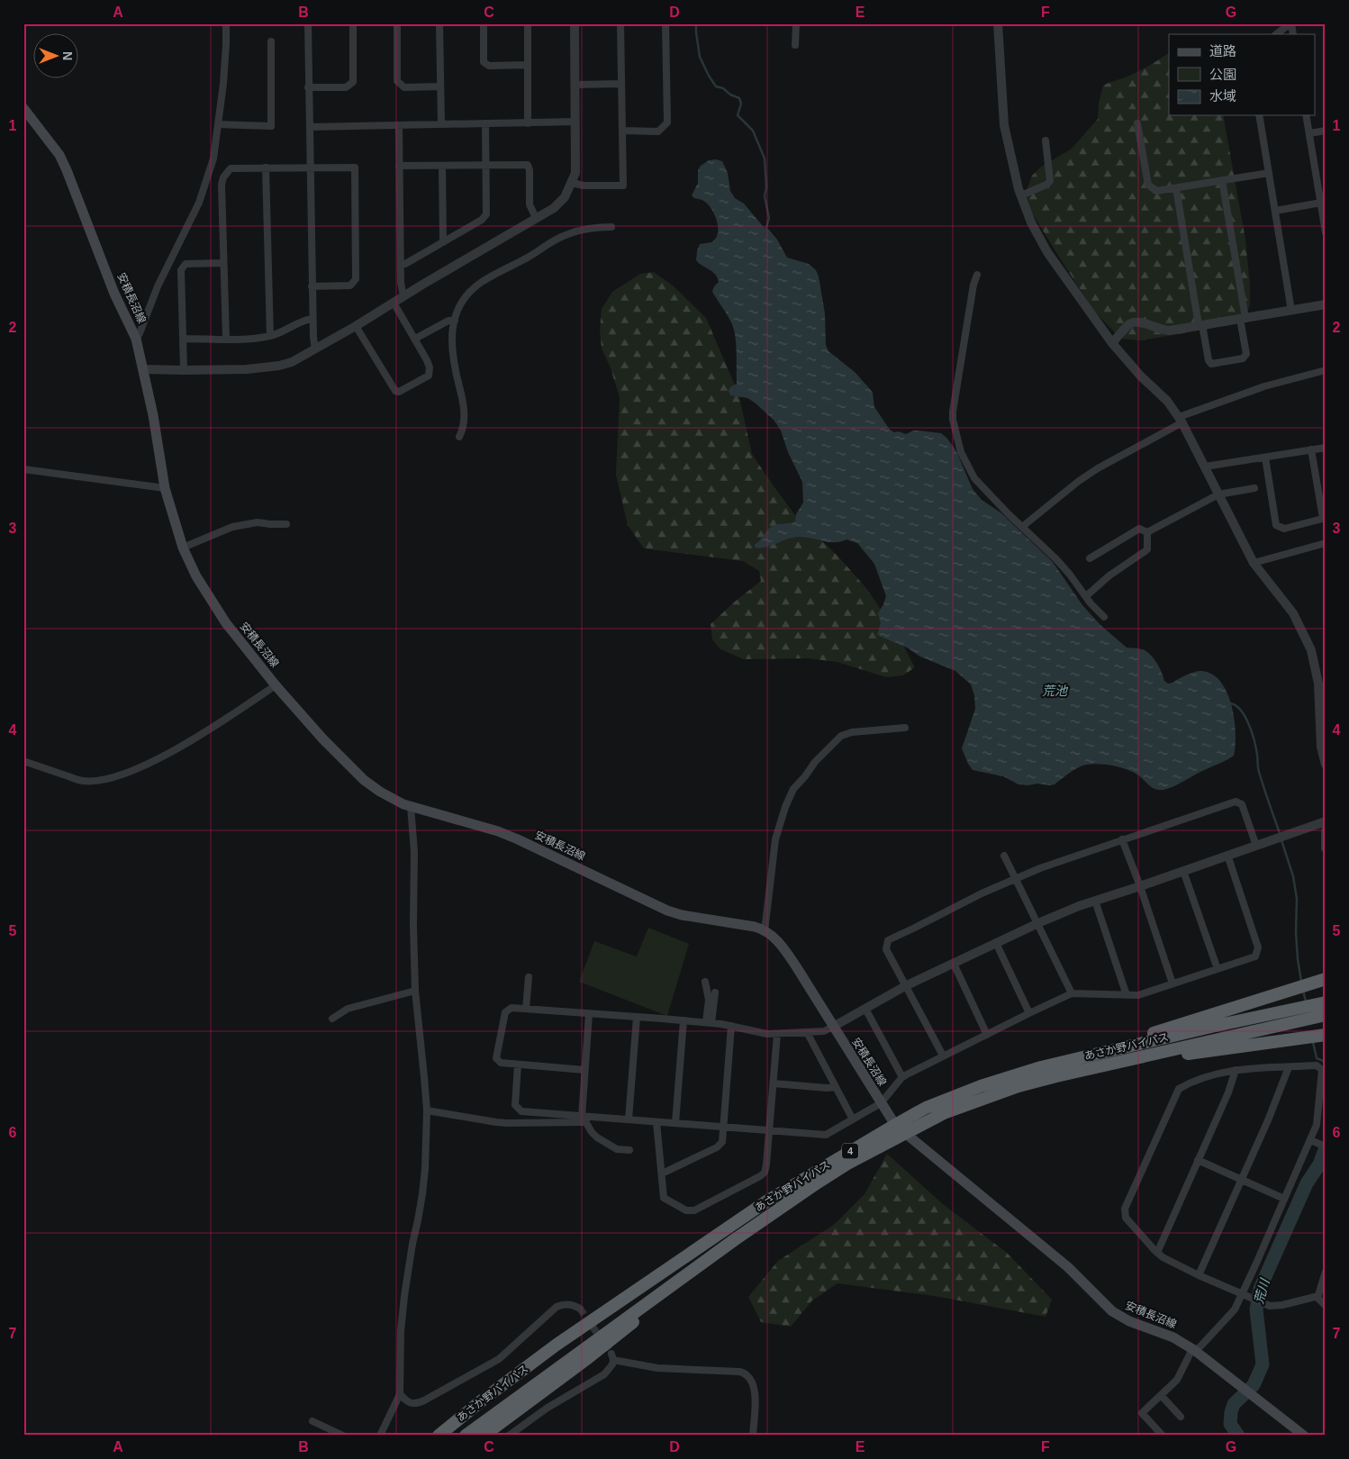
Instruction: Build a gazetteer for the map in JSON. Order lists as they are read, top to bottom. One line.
{"streets":{"highway":["あさか野バイパス","4"],"main road":["安積長沼線"]},"crossings":[["安積長沼線","あさか野バイパス"]],"water":["荒池","荒川"],"legend":["道路","公園","水域"],"north":"right","grid":{"columns":["A","B","C","D","E","F","G"],"rows":["1","2","3","4","5","6","7"]}}
